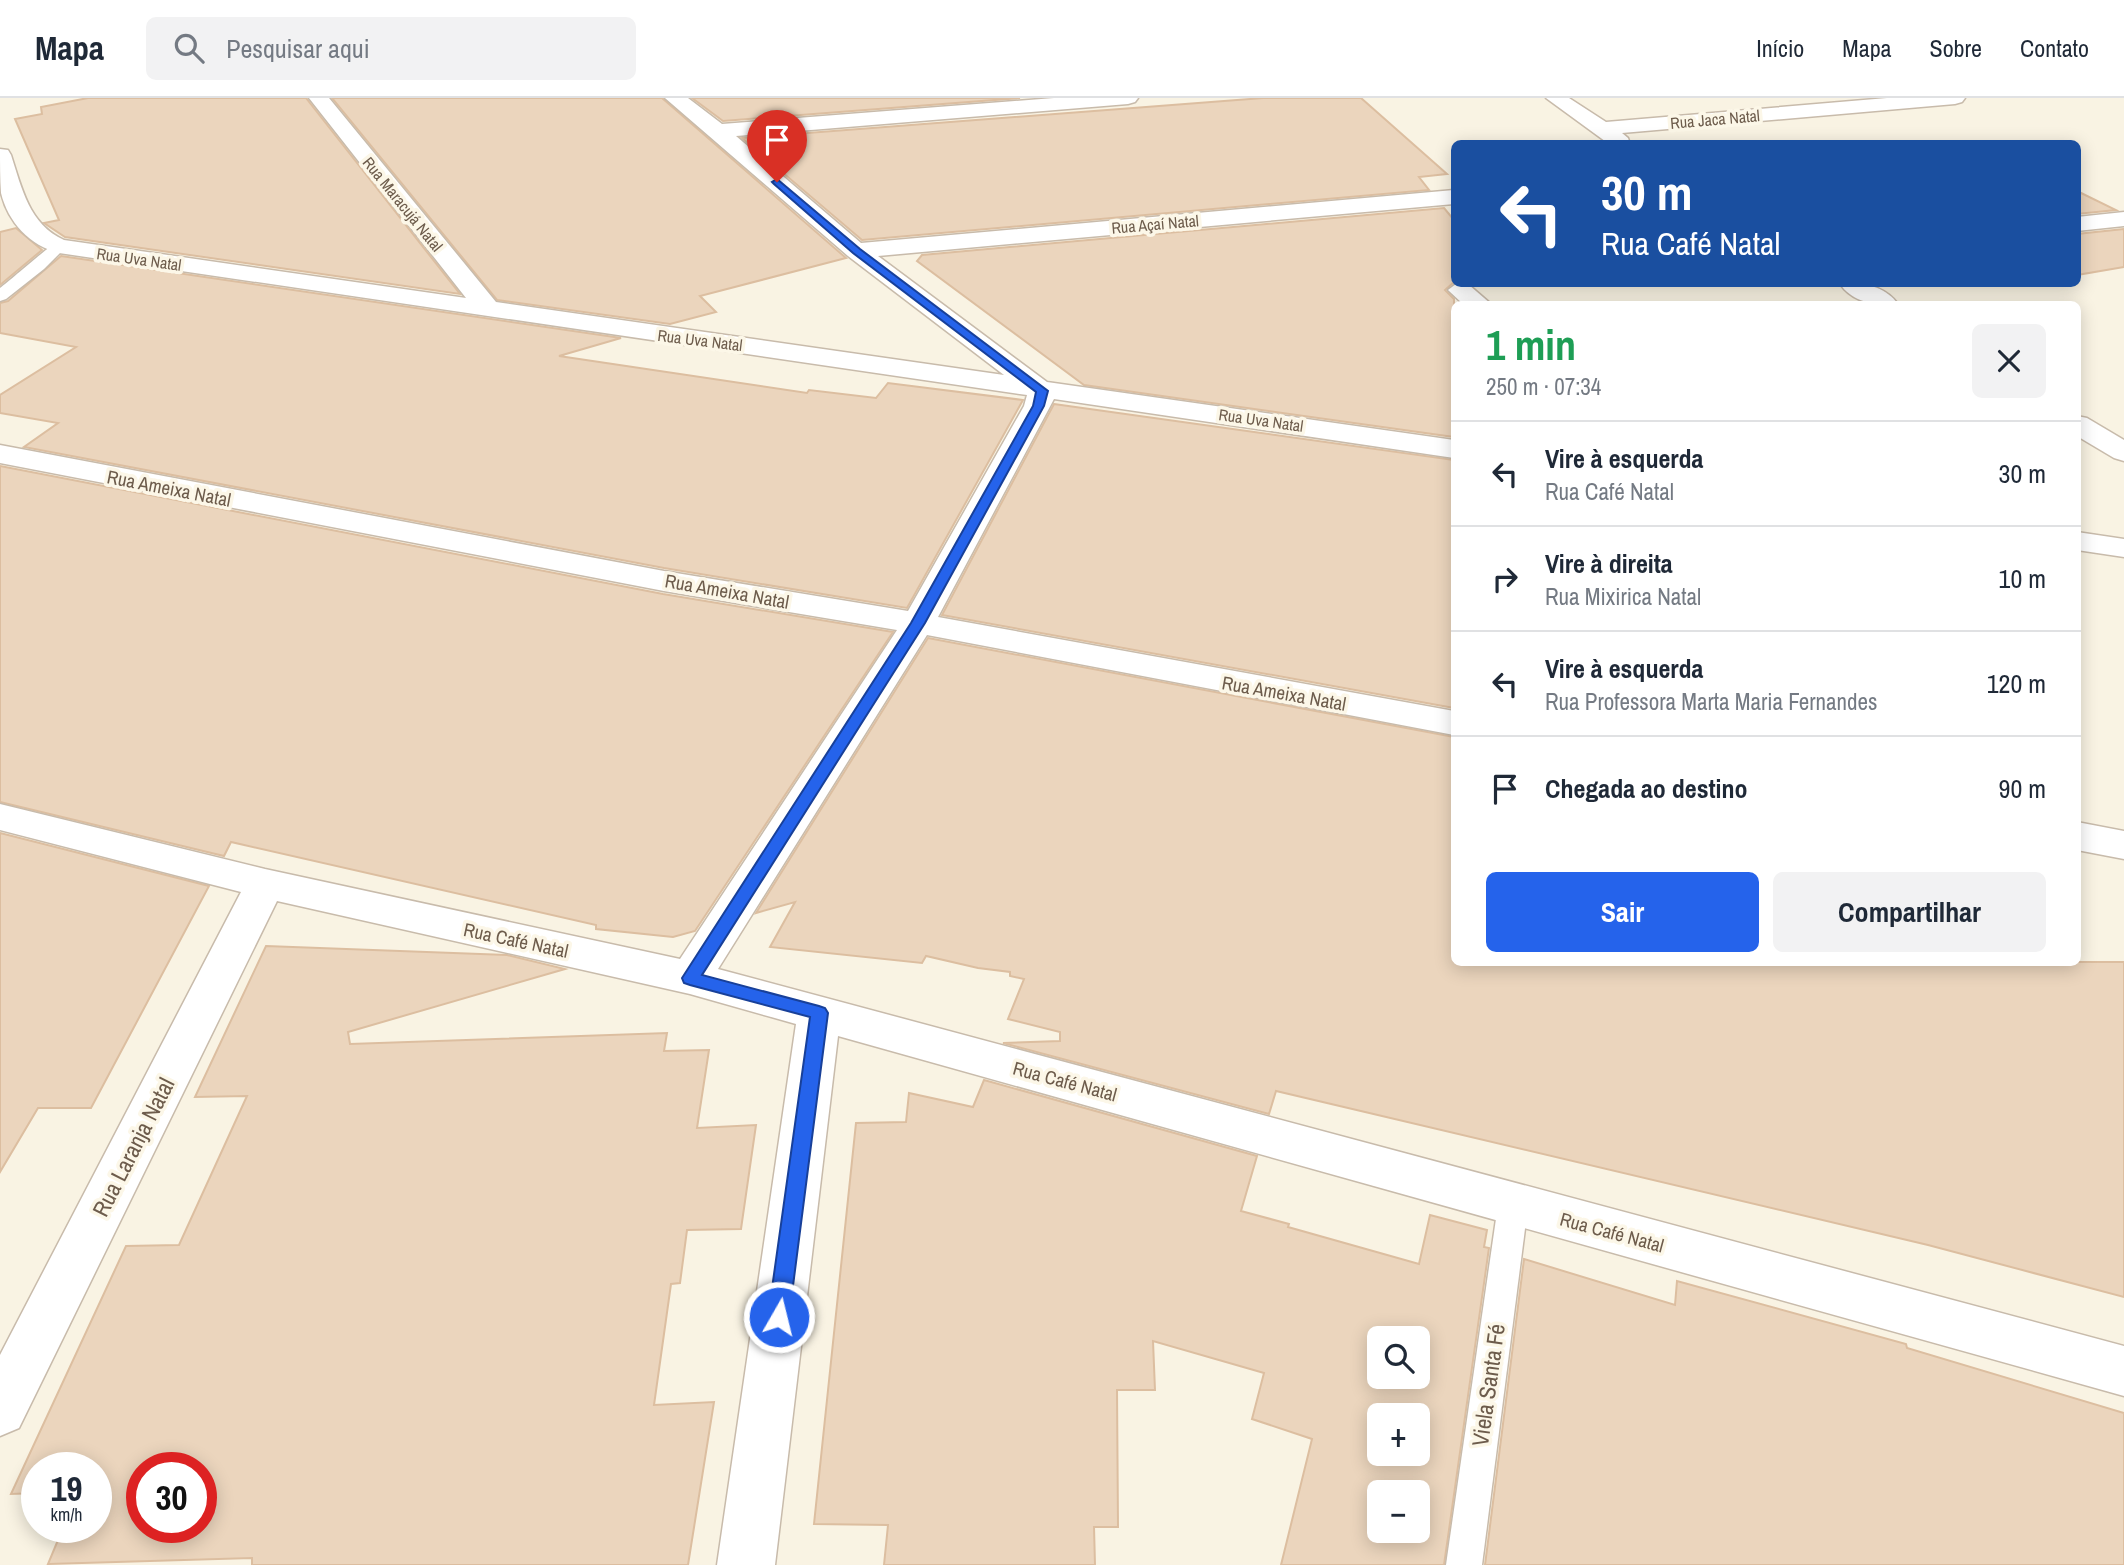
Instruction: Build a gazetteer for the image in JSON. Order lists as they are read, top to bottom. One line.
{"streets":{"street":["Rua Jaca Natal","Rua Maracujá Natal","Rua Açaí Natal","Rua Uva Natal","Rua Ameixa Natal","Rua Café Natal","Rua Laranja Natal"],"lane":["Viela Santa Fé"]},"crossings":[["Rua Maracujá Natal","Rua Uva Natal"],["Rua Café Natal","Rua Laranja Natal"],["Rua Café Natal","Viela Santa Fé"]],"page":{"header":"Mapa","search":"Pesquisar aqui","nav":["Início","Mapa","Sobre","Contato"],"turn":["30 m","Rua Café Natal"],"heading":["1 min","250 m · 07:34"],"list":[{"name":"Vire à esquerda","note":"Rua Café Natal","value":"30 m"},{"name":"Vire à direita","note":"Rua Mixirica Natal","value":"10 m"},{"name":"Vire à esquerda","note":"Rua Professora Marta Maria Fernandes","value":"120 m"},{"name":"Chegada ao destino","value":"90 m"}],"buttons":["Sair","Compartilhar"],"map_buttons":["+","−"],"speed":"19 km/h","limit":"30"}}
